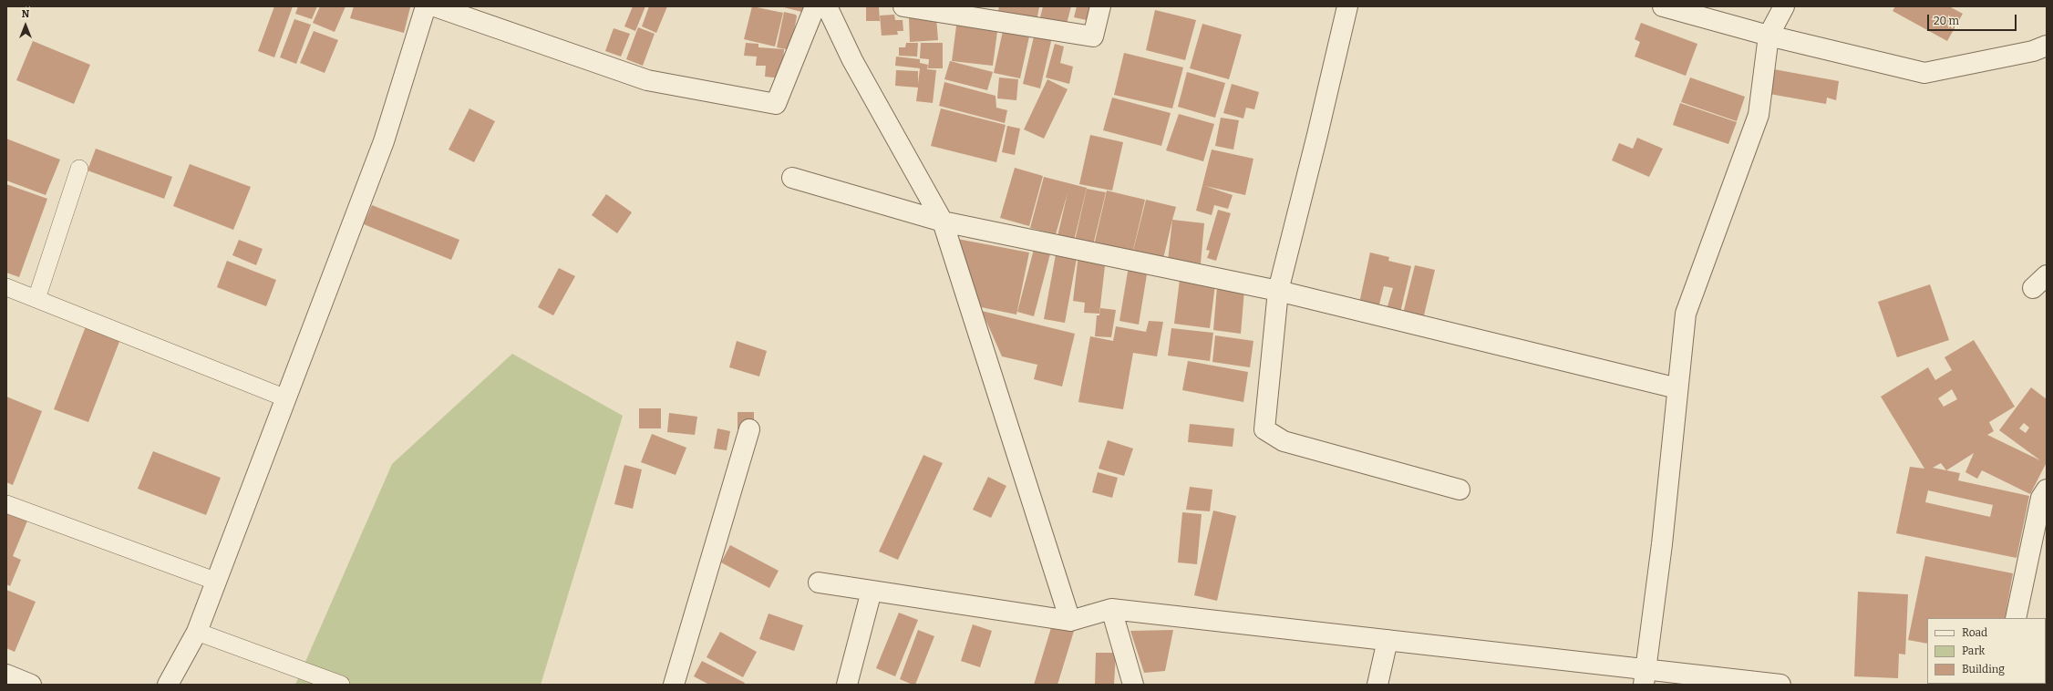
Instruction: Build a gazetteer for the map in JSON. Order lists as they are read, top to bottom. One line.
{"legend":["Road","Park","Building"],"scale_bar":"20 m","north":"top"}
